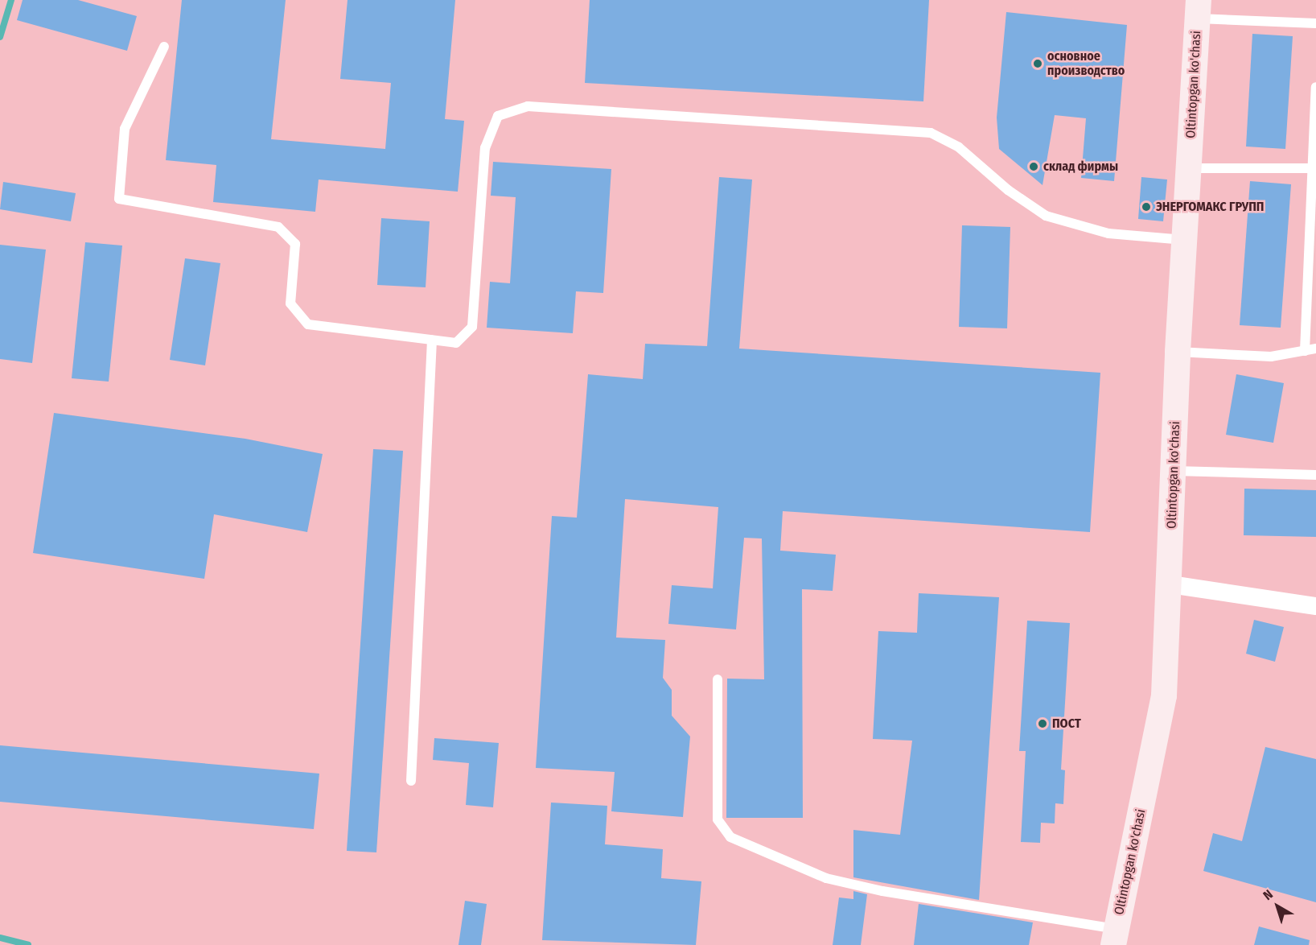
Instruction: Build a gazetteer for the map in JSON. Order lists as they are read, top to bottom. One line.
{"streets":{"street":["Oltintopgan ko'chasi"]},"places":["основное производство","склад фирмы","ЭНЕРГОМАКС ГРУПП","ПОСТ"],"north":"top left"}
